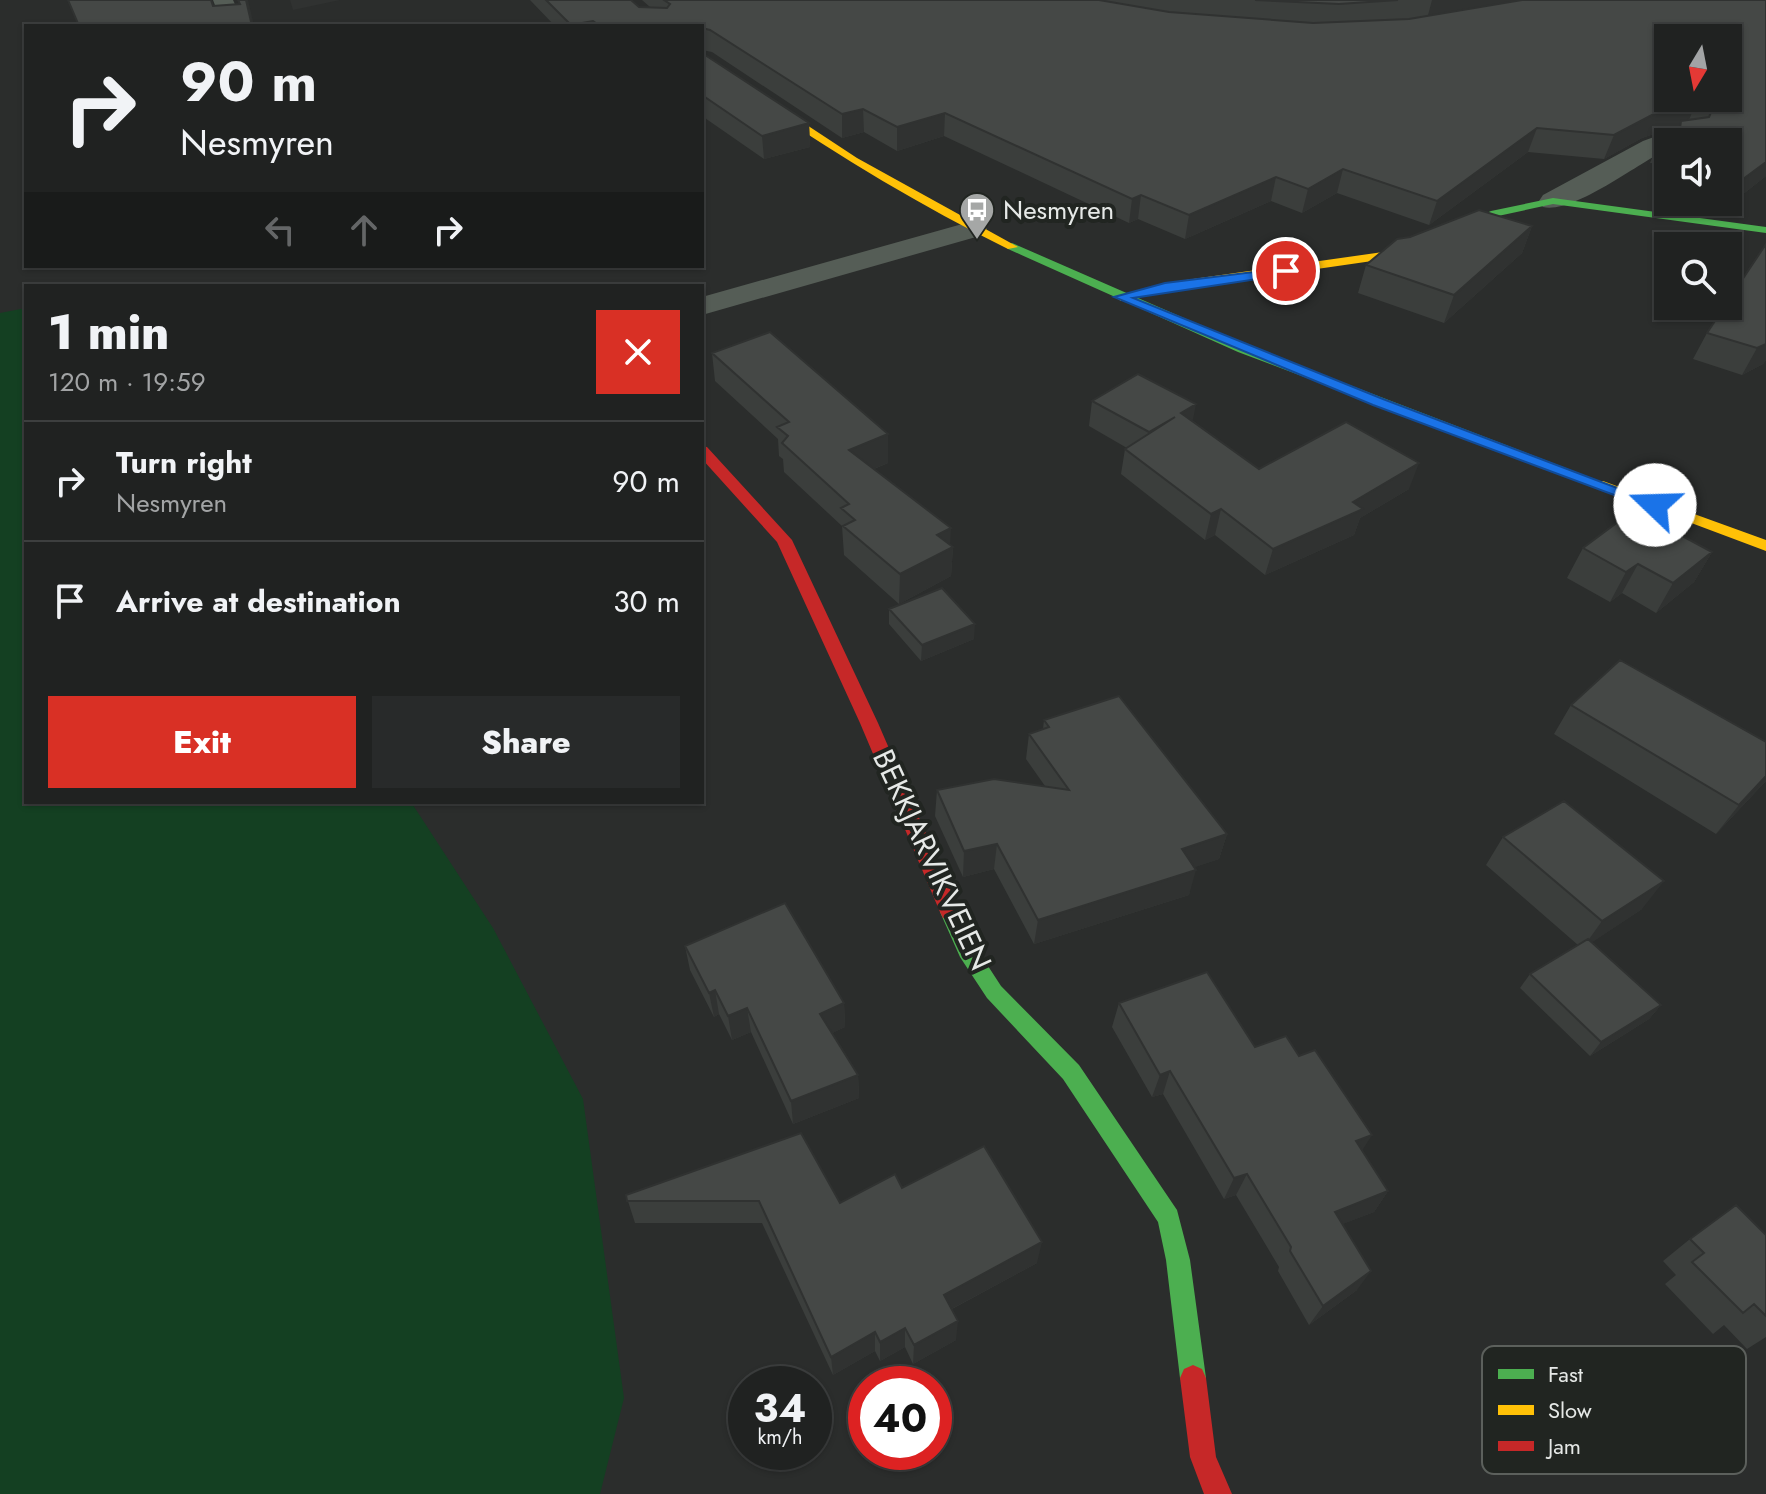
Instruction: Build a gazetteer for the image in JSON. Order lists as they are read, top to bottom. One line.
{"streets":{"street":["BEKKJARVIKVEIEN"]},"places":{"bus stop":["Nesmyren"]},"legend":["Fast","Slow","Jam"],"north":"bottom","page":{"turn":["90 m","Nesmyren"],"heading":["1 min","120 m · 19:59"],"list":[{"name":"Turn right","note":"Nesmyren","value":"90 m"},{"name":"Arrive at destination","value":"30 m"}],"buttons":["Exit","Share"],"speed":"34 km/h","limit":"40"}}
